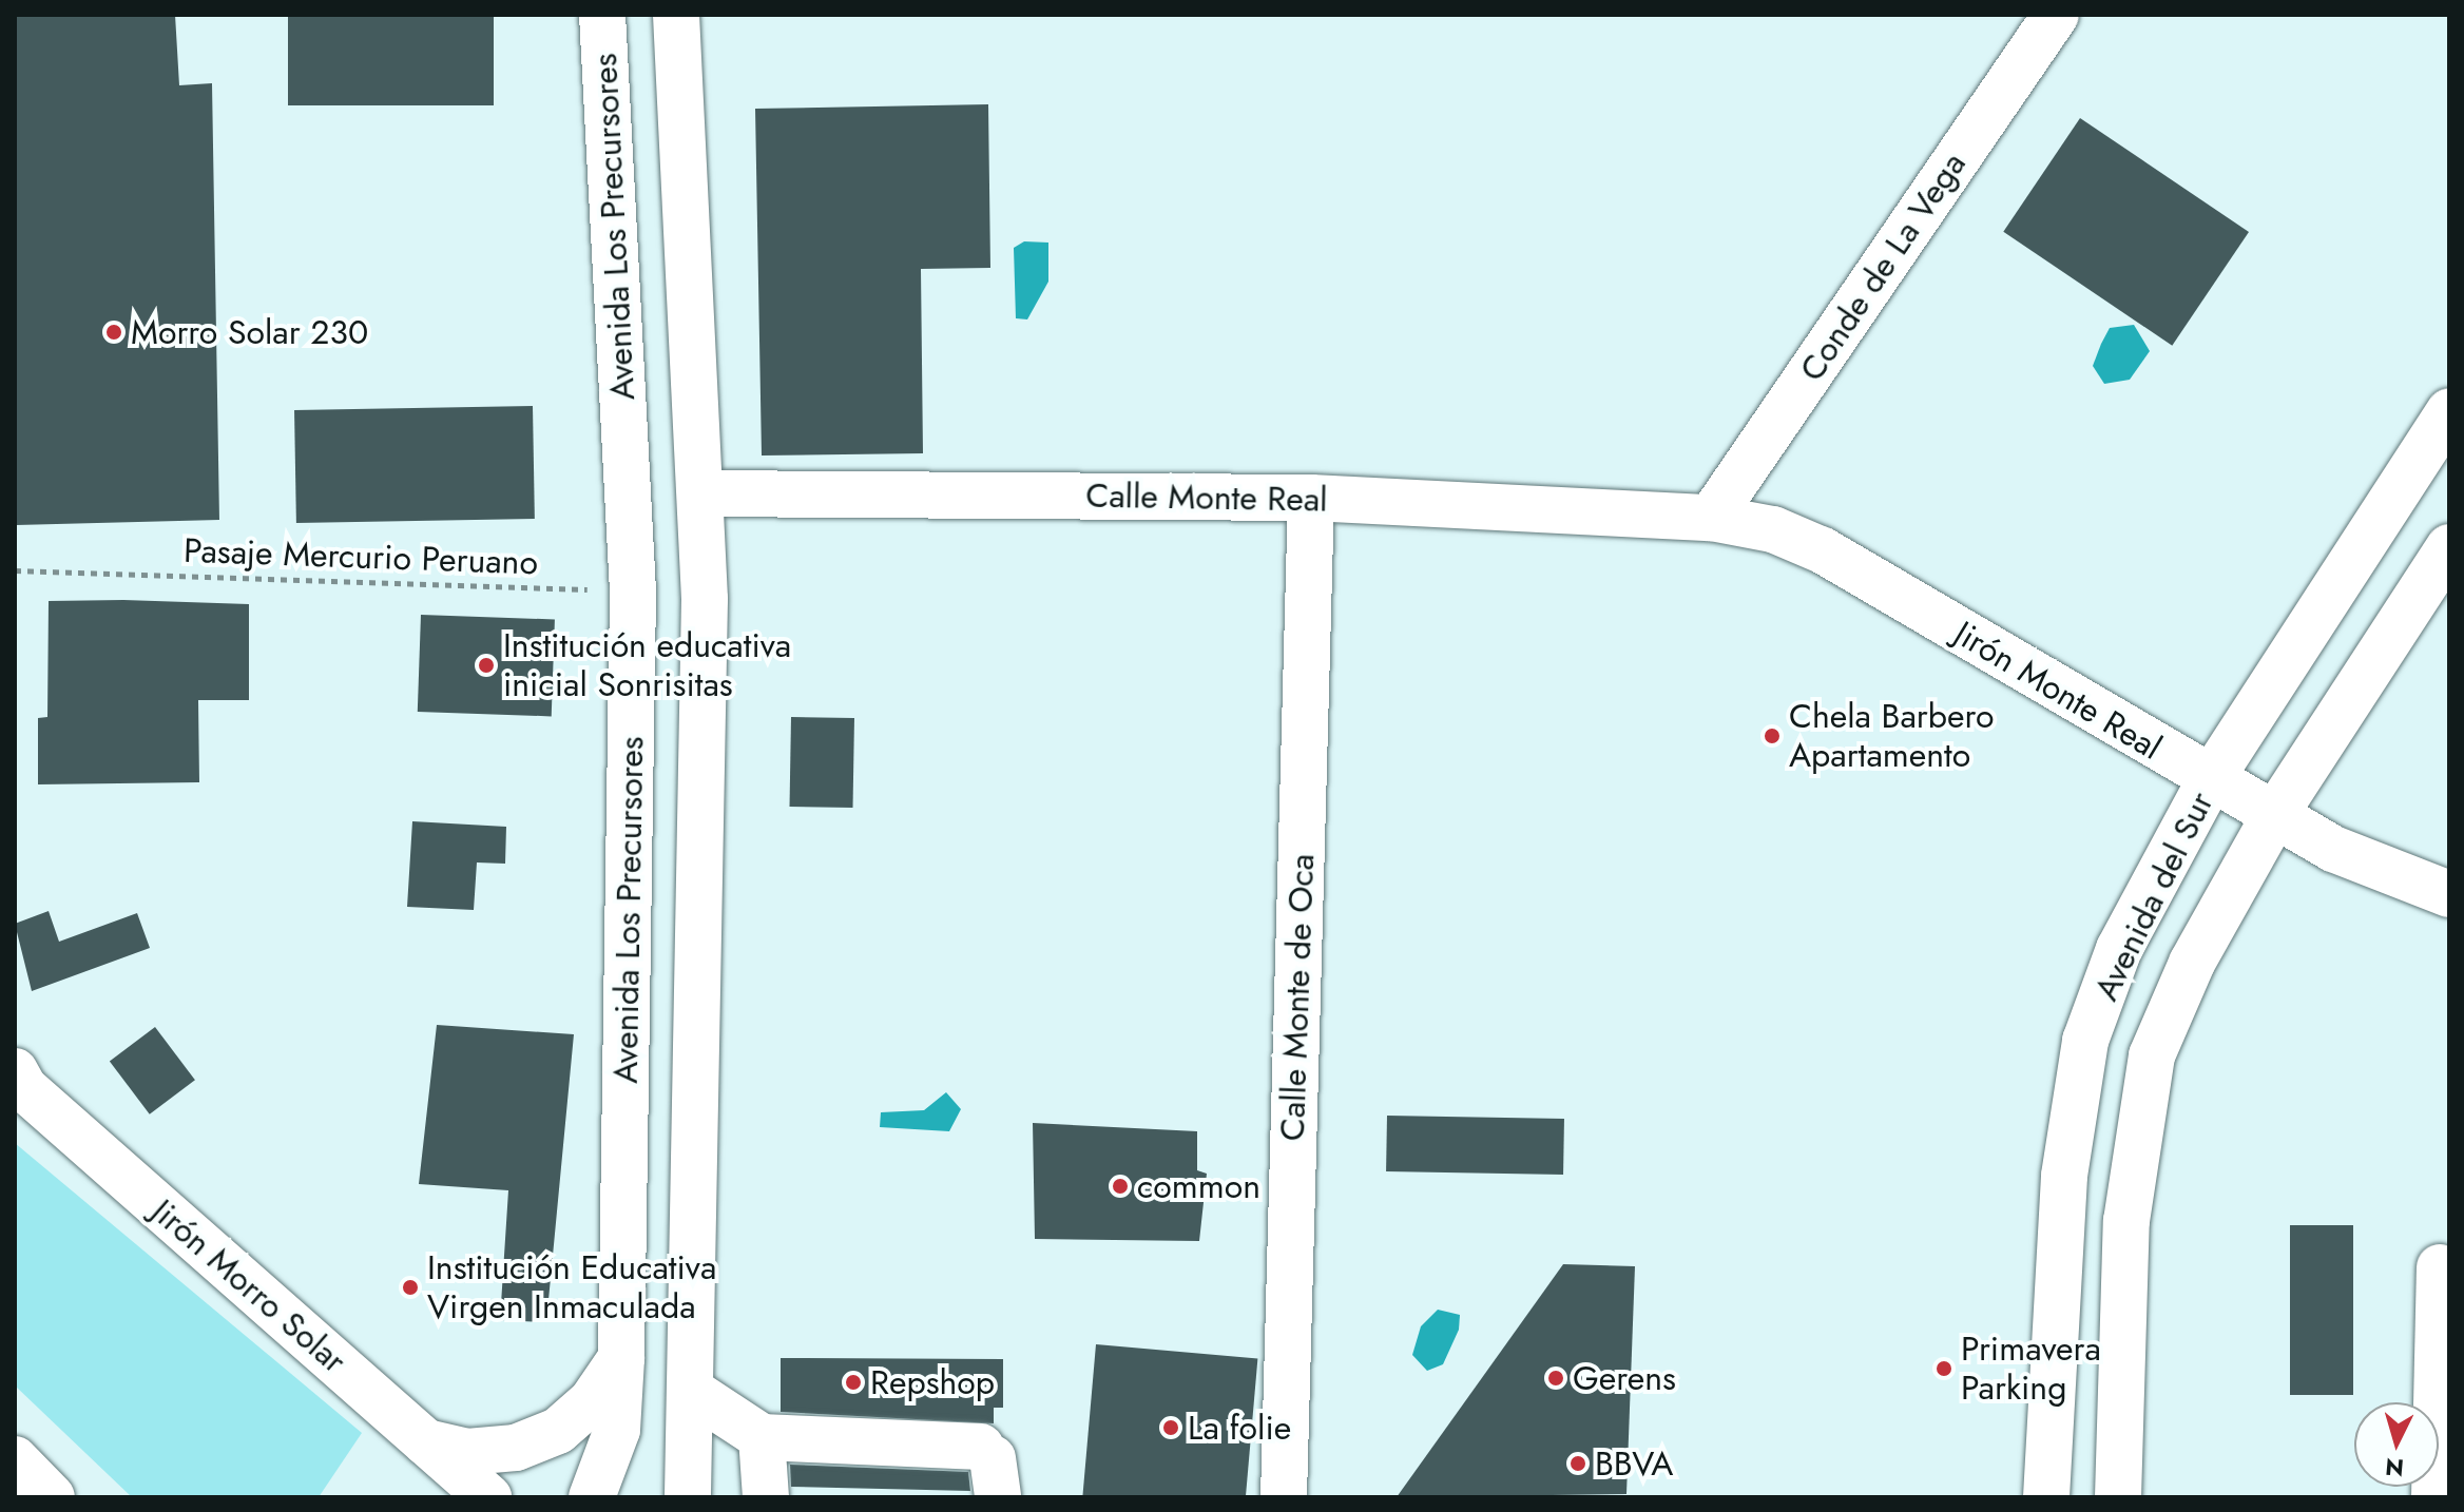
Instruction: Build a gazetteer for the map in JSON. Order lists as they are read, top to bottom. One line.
{"streets":{"main road":["Avenida Los Precursores","Conde de La Vega","Calle Monte Real","Jirón Monte Real","Avenida del Sur","Calle Monte de Oca","Jirón Morro Solar"],"path":["Pasaje Mercurio Peruano"]},"crossings":[["Avenida Los Precursores","Calle Monte Real"],["Avenida Los Precursores","Pasaje Mercurio Peruano"],["Conde de La Vega","Calle Monte Real"],["Conde de La Vega","Jirón Monte Real"],["Calle Monte Real","Jirón Monte Real"],["Calle Monte Real","Calle Monte de Oca"],["Jirón Monte Real","Avenida del Sur"]],"places":["Morro Solar 230","Institución educativa inicial Sonrisitas","Chela Barbero Apartamento","common","Institución Educativa Virgen Inmaculada","Primavera Parking","Gerens","Repshop","La folie","BBVA"],"north":"bottom"}
